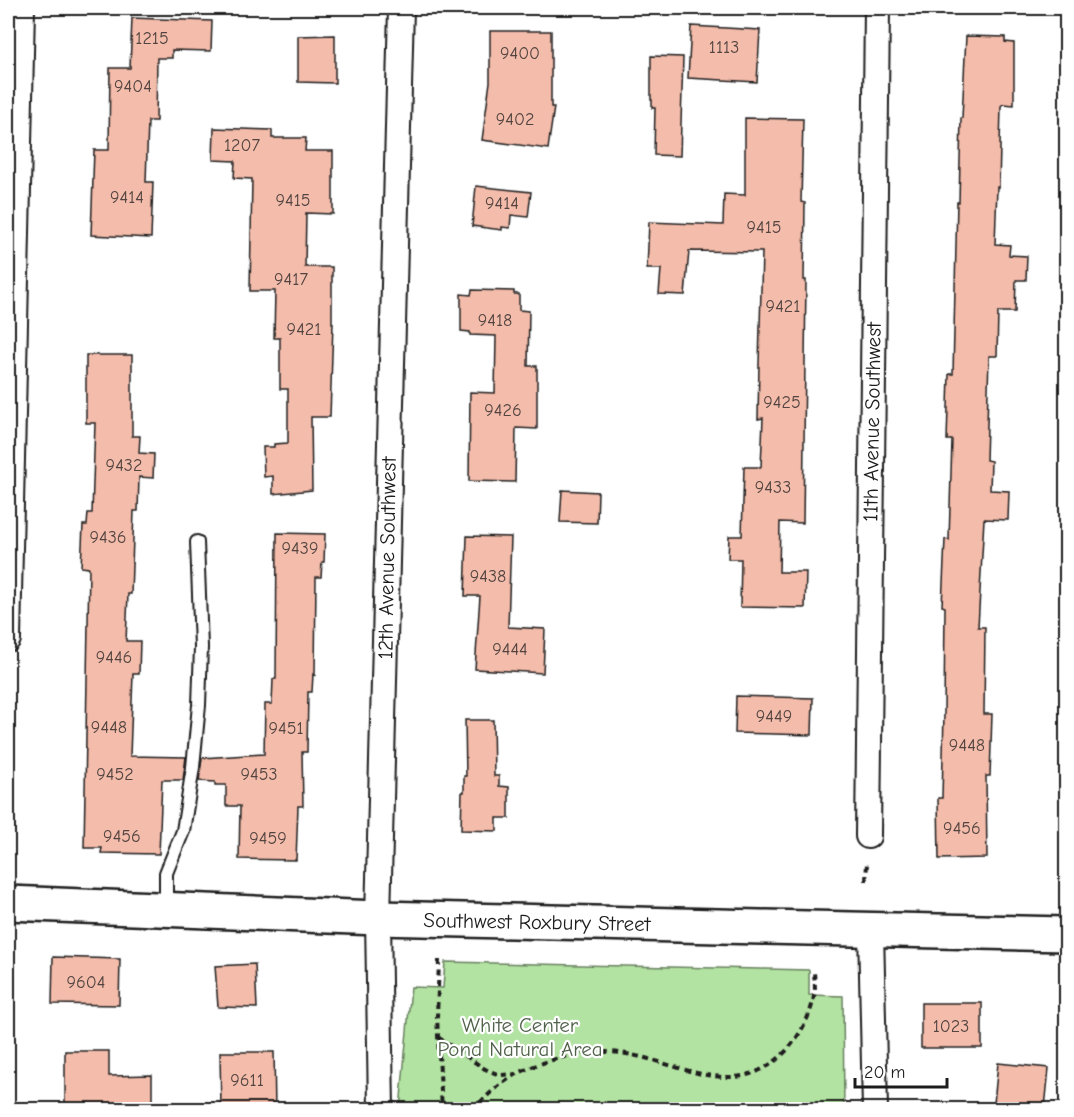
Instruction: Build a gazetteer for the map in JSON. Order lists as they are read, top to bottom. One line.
{"streets":{"main road":["Southwest Roxbury Street"],"street":["11th Avenue Southwest","12th Avenue Southwest"]},"crossings":[["12th Avenue Southwest","Southwest Roxbury Street"]],"parks":["White Center Pond Natural Area"],"house_numbers":["1215","1113","9400","9404","9402","1207","9414","9415","9414","9415","9417","9421","9418","9421","9425","9426","9432","9433","9436","9439","9438","9444","9446","9449","9448","9451","9448","9452","9453","9456","9456","9459","9604","1023","9611"],"scale_bar":"20 m"}
